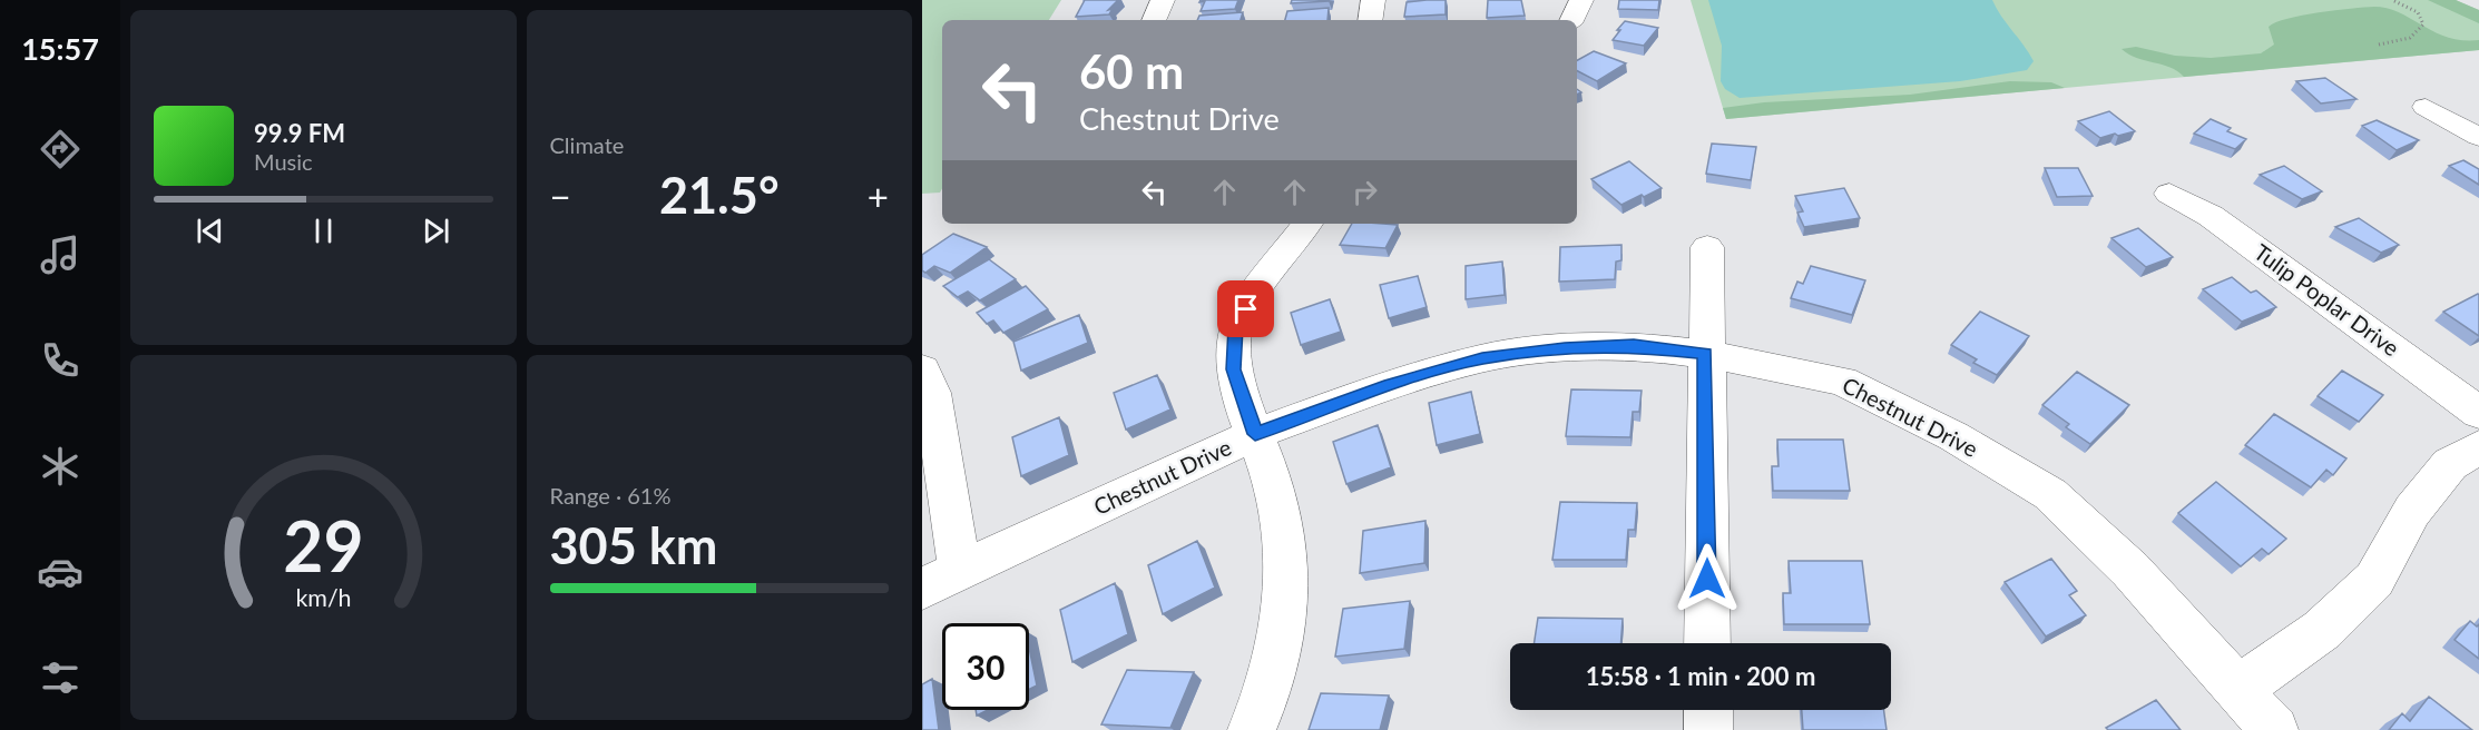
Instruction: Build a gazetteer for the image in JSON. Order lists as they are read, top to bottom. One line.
{"streets":{"street":["Tulip Poplar Drive","Chestnut Drive"]},"page":{"tabs":"15:57","tile":["Climate",["Range · 61%","305 km"]],"turn":["60 m","Chestnut Drive"],"song":["99.9 FM","Music"],"heat":["−","21.5°","+"],"limit":"30","trip":"15:58 · 1 min · 200 m","gauge":["29","km/h"]}}
